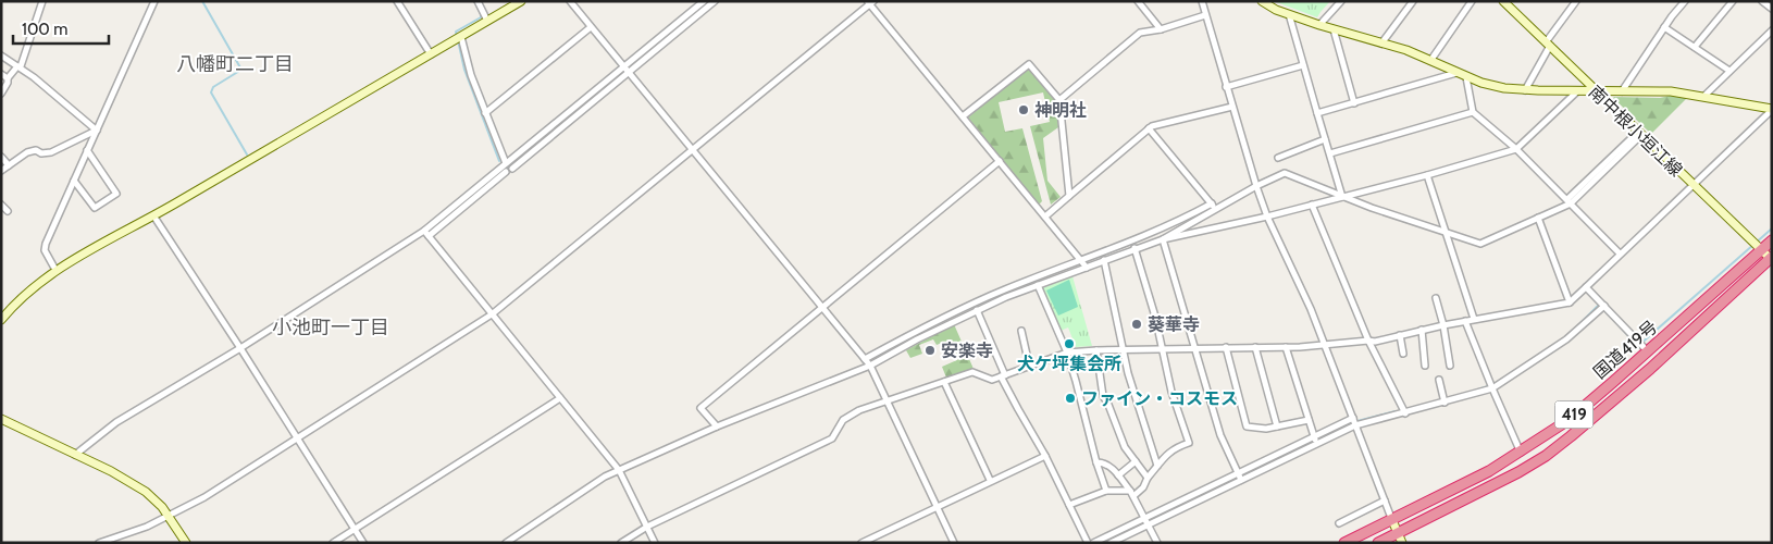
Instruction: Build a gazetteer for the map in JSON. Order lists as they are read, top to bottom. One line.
{"streets":{"highway":["国道419号","419"],"street":["南中根小垣江線"]},"crossings":[["南中根小垣江線","国道419号"]],"districts":["八幡町二丁目","小池町一丁目"],"places":["神明社","葵華寺","犬ケ坪集会所","安楽寺","ファイン・コスモス"],"scale_bar":"100 m"}
